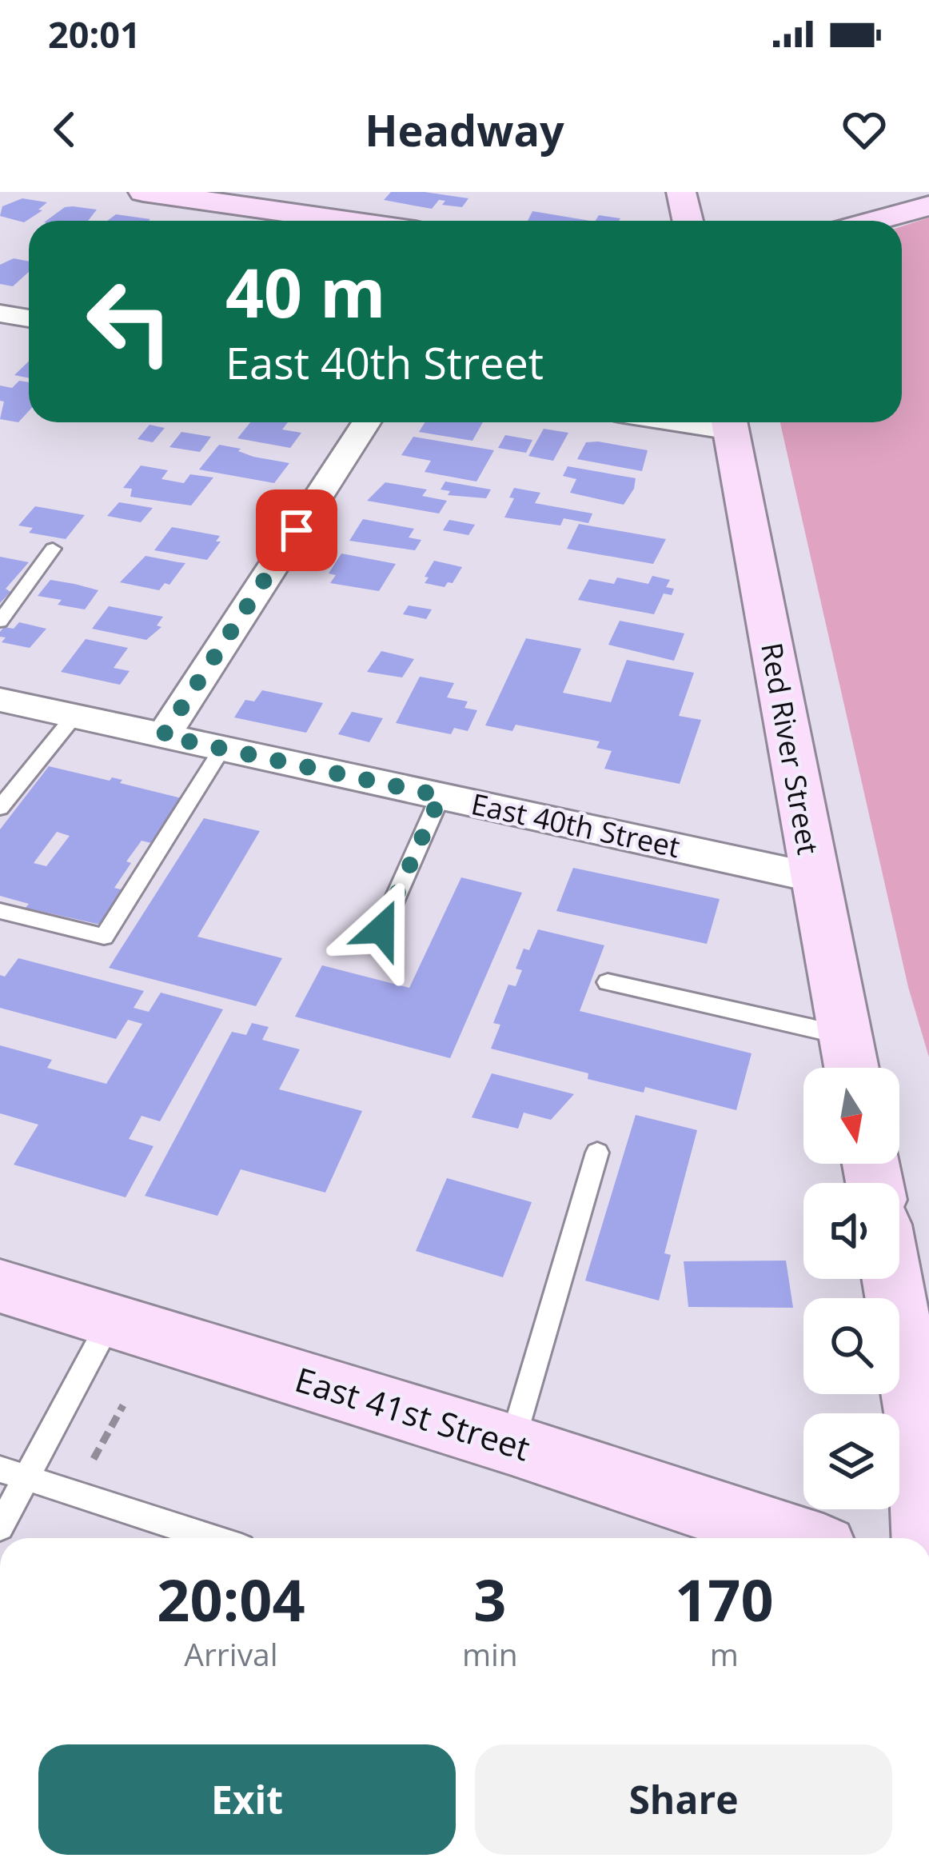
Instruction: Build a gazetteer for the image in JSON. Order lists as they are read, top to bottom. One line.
{"streets":{"main road":["Red River Street","East 41st Street"],"street":["East 40th Street"]},"crossings":[["Red River Street","East 40th Street"]],"north":"bottom","page":{"status":"20:01","header":"Headway","turn":["40 m","East 40th Street"],"eta":["20:04","Arrival","3","min","170","m"],"buttons":["Exit","Share"]}}
